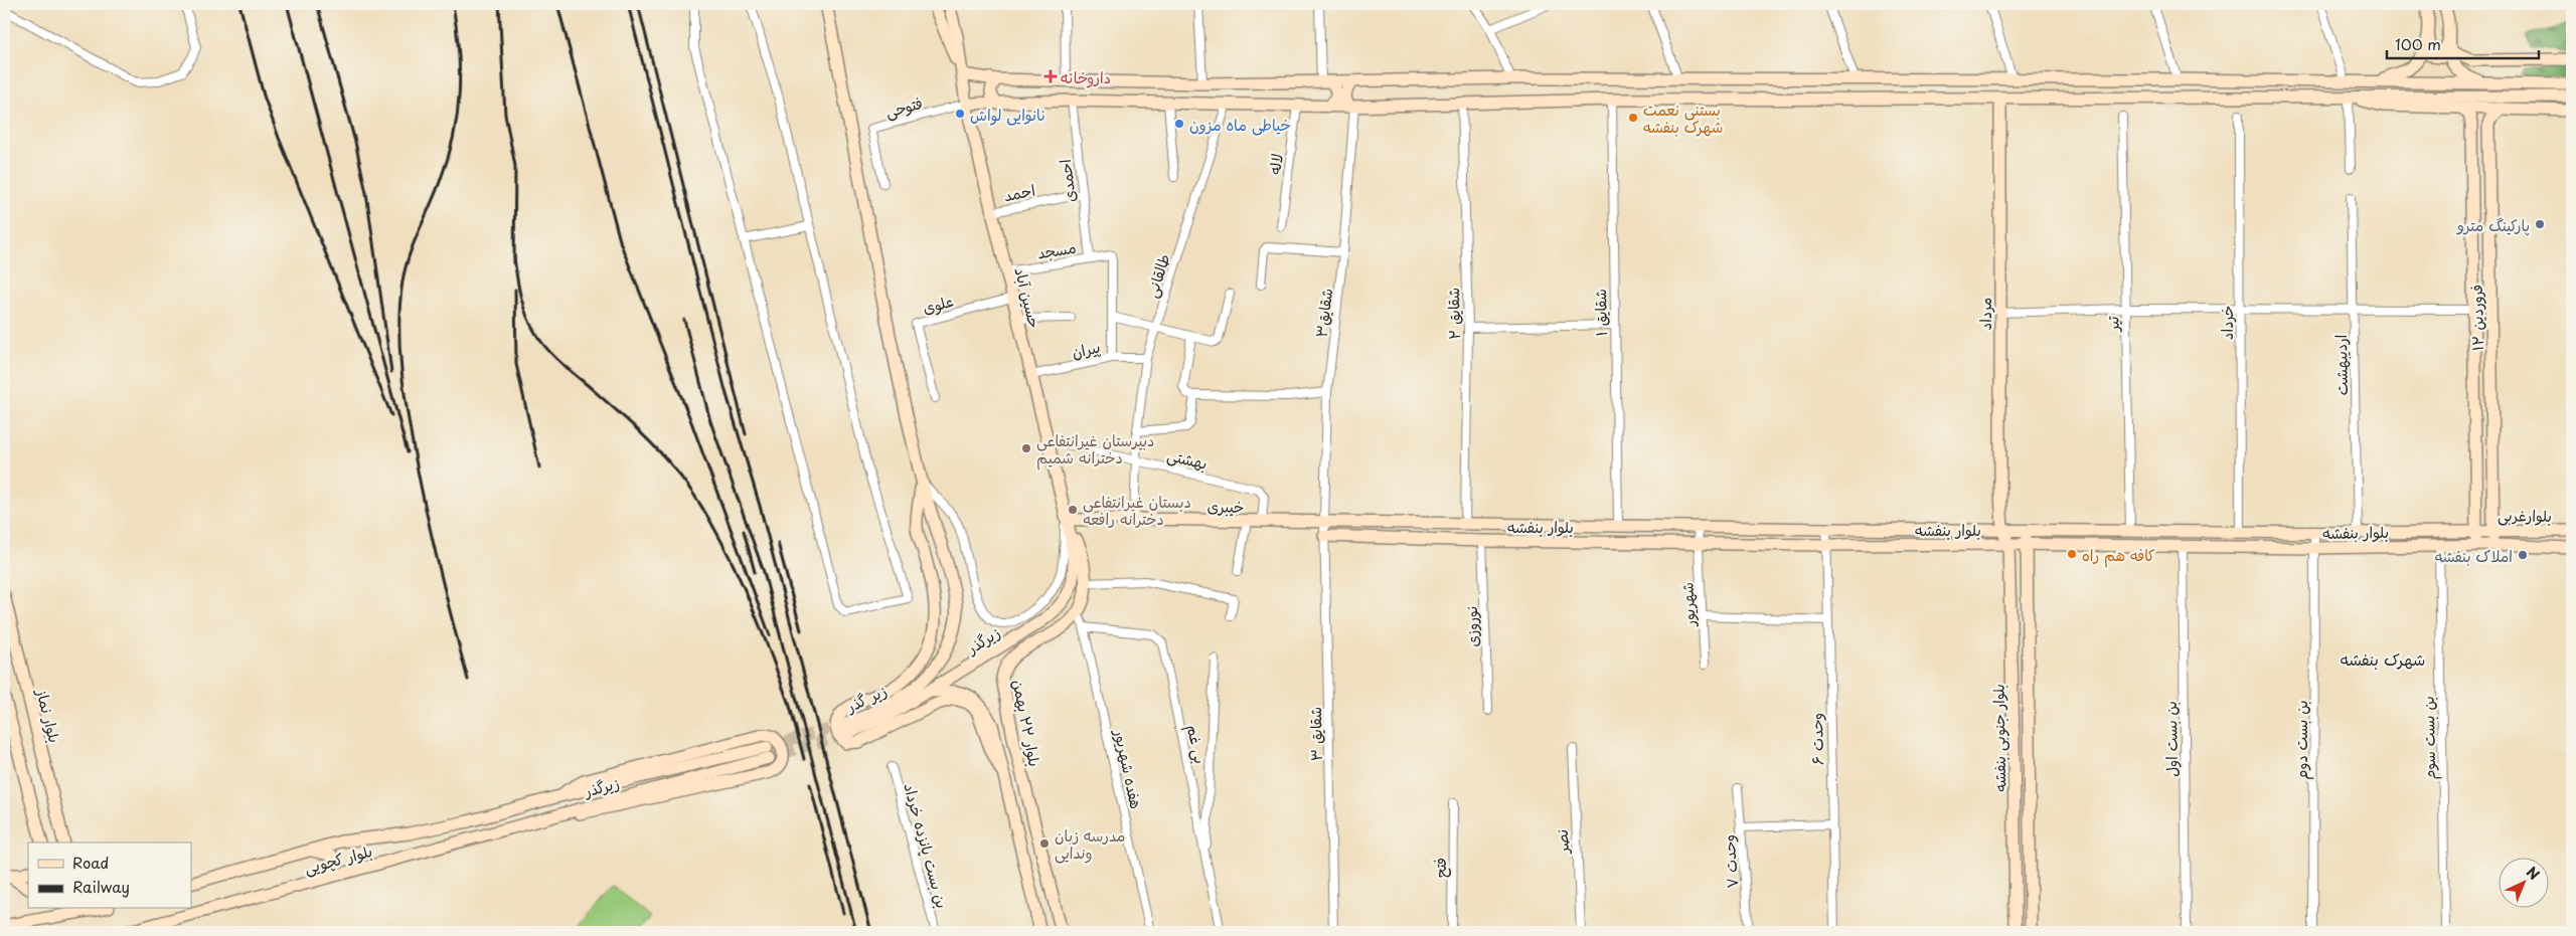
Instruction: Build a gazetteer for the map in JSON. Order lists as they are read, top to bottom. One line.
{"streets":{"main road":["حسین آباد","مرداد","فروردین ۱۲","خیبری","بلوارغربی","بلوار بنفشه","زیرگذر","زیر گذر","بلوار نماز","بلوار ۲۲ بهمن","بلوار جنوبی بنفشه","بلوار کچویی"],"street":["فتوحی","لاله","احمدی","احمد","مسجد","طالقانی","علوی","شقایق۳","شقایق ۱","شقایق ۲","خرداد","تیر","پیران","اردیبهشت","بهشتی","شهریور","نوروزی","شقایق ۳","بن بست سوم","وحدت ۶","بن بست اول","بن بست دوم","بی غم","هفده شهریور","نصر","بن بست پانزده خرداد","وحدت ۷","فتح"]},"crossings":[["فتوحی","حسین آباد"],["احمدی","احمد"],["احمدی","مسجد"],["احمد","حسین آباد"],["مسجد","حسین آباد"],["طالقانی","پیران"],["طالقانی","بهشتی"],["طالقانی","خیبری"],["حسین آباد","علوی"],["حسین آباد","پیران"],["حسین آباد","بهشتی"],["حسین آباد","خیبری"],["حسین آباد","زیرگذر"],["شقایق۳","خیبری"],["شقایق۳","بلوار بنفشه"],["شقایق۳","شقایق ۳"],["شقایق ۱","بلوار بنفشه"],["شقایق ۲","بلوار بنفشه"],["مرداد","بلوار بنفشه"],["فروردین ۱۲","بلوارغربی"],["فروردین ۱۲","بلوار بنفشه"],["خرداد","بلوار بنفشه"],["تیر","بلوار بنفشه"],["اردیبهشت","بلوار بنفشه"],["بهشتی","خیبری"],["خیبری","بلوار بنفشه"],["خیبری","زیرگذر"],["خیبری","شقایق ۳"],["بلوارغربی","بلوار بنفشه"],["بلوار بنفشه","شهریور"],["بلوار بنفشه","نوروزی"],["بلوار بنفشه","شقایق ۳"],["بلوار بنفشه","بلوار جنوبی بنفشه"],["بلوار بنفشه","بن بست سوم"],["بلوار بنفشه","وحدت ۶"],["بلوار بنفشه","بن بست اول"],["بلوار بنفشه","بن بست دوم"],["زیرگذر","زیر گذر"],["زیرگذر","بلوار کچویی"],["بلوار ۲۲ بهمن","هفده شهریور"],["بی غم","هفده شهریور"]],"districts":["شهرک بنفشه"],"places":{"health":["داروخانه"],"other":["نانوایی لواش","بستنی نعمت شهرک بنفشه","خیاطی ماه مزون","پارکینگ مترو","دبیرستان غیرانتفاعی دخترانه شمیم","دبستان غیرانتفاعی دخترانه رافعه","کافه هم راه","املاک بنفشه","مدرسه زبان وندایی"]},"legend":["Road","Railway"],"scale_bar":"100 m","north":"top right"}
